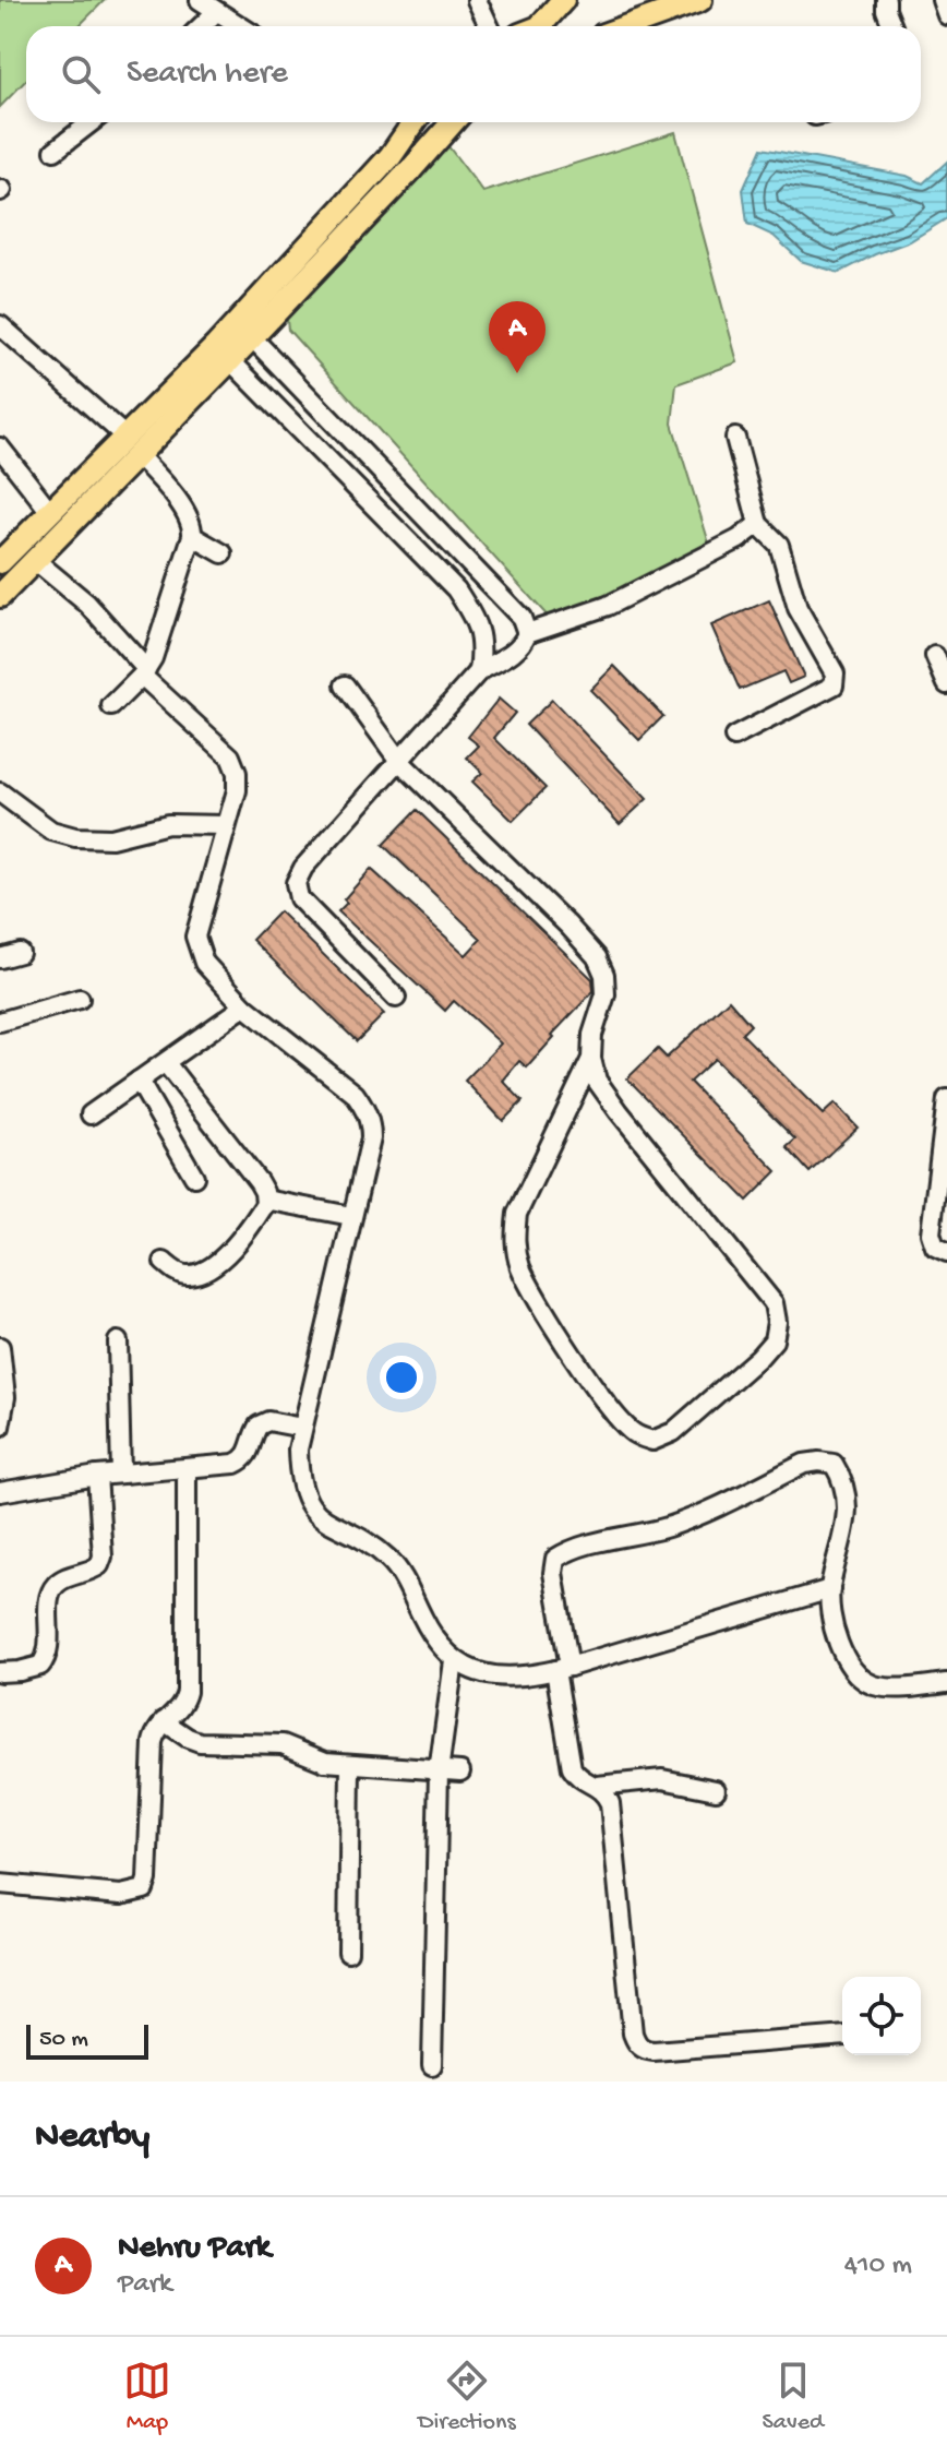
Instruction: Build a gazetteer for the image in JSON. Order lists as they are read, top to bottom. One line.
{"scale_bar":"50 m","page":{"search":"Search here","pins":"A","scale":"50 m","heading":"Nearby","list":[{"mark":"A","name":"Nehru Park","note":"Park","value":"410 m"}],"nav":["Map","Directions","Saved"]}}
